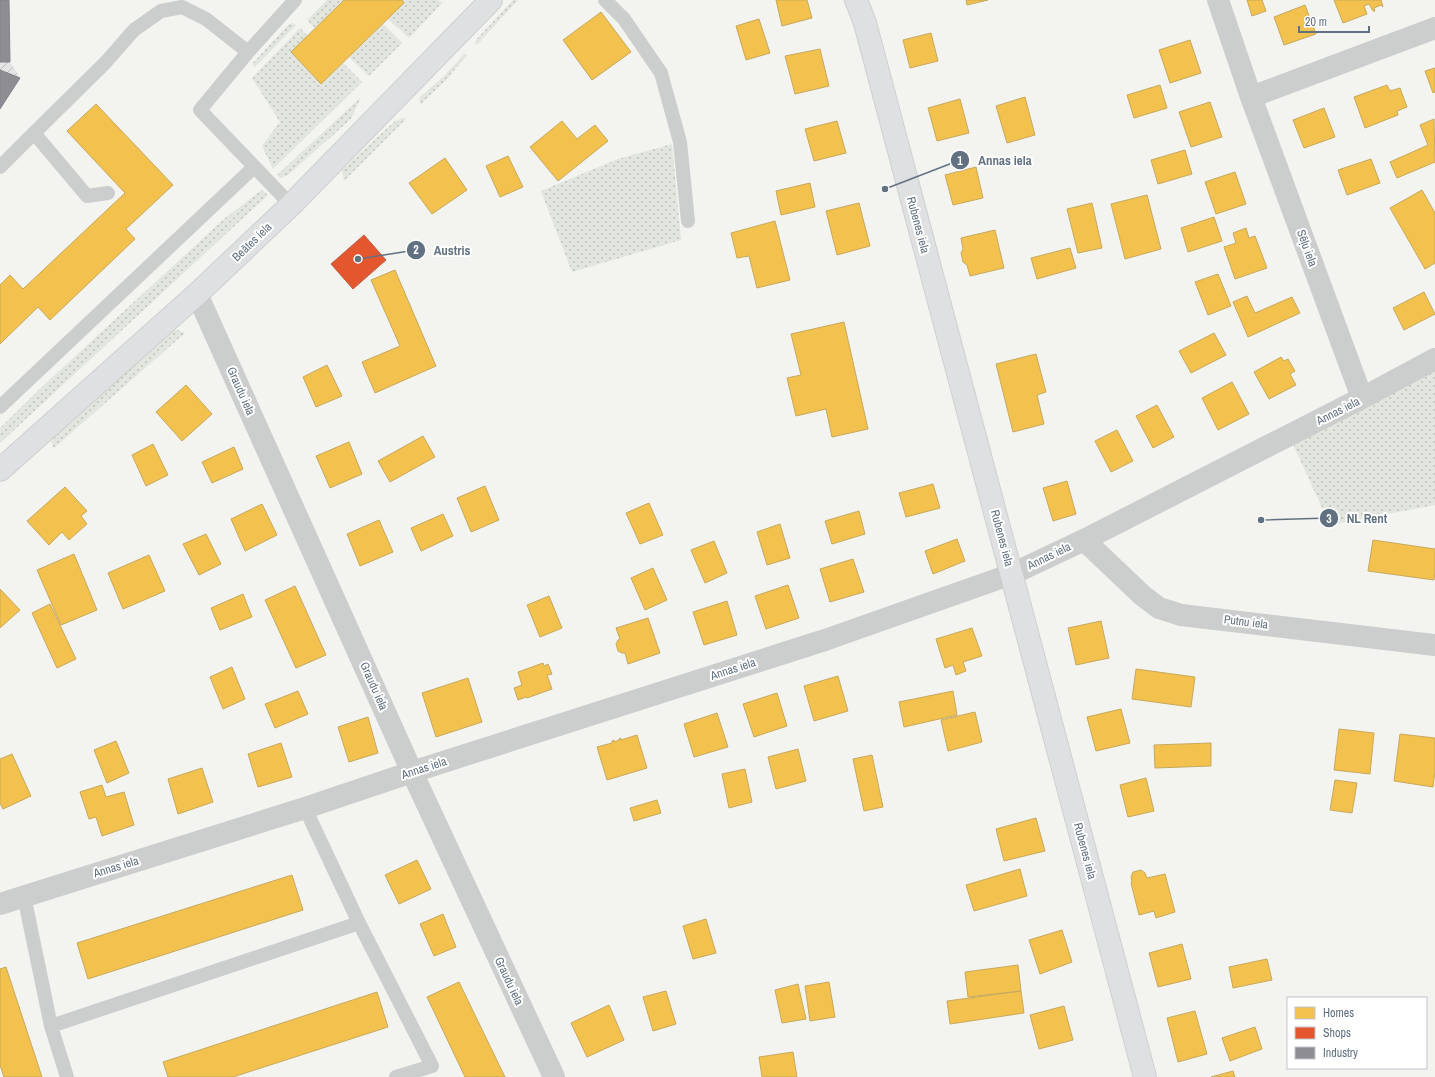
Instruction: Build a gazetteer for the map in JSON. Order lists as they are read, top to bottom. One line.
{"streets":{"main road":["Rubenes iela","Beātes iela"],"street":["Sēļu iela","Graudu iela","Annas iela","Putnu iela"]},"crossings":[["Rubenes iela","Annas iela"],["Beātes iela","Graudu iela"],["Sēļu iela","Annas iela"],["Graudu iela","Annas iela"],["Annas iela","Putnu iela"]],"places":["Annas iela","Austris","NL Rent"],"legend":["Homes","Shops","Industry"],"scale_bar":"20 m"}
